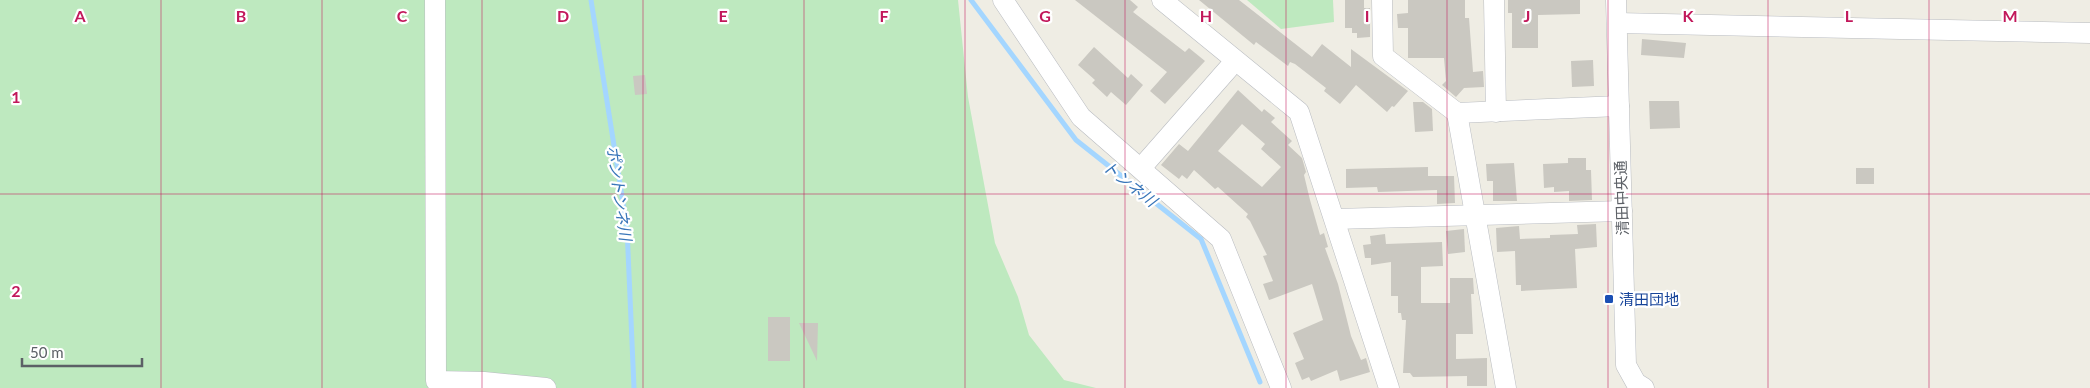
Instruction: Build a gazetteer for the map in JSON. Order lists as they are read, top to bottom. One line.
{"streets":{"street":["清田中央通"]},"water":["トンネ川","ポントンネ川"],"places":{"transit":["清田団地"]},"scale_bar":"50 m","grid":{"columns":["A","B","C","D","E","F","G","H","I","J","K","L","M"],"rows":["1","2"]}}
